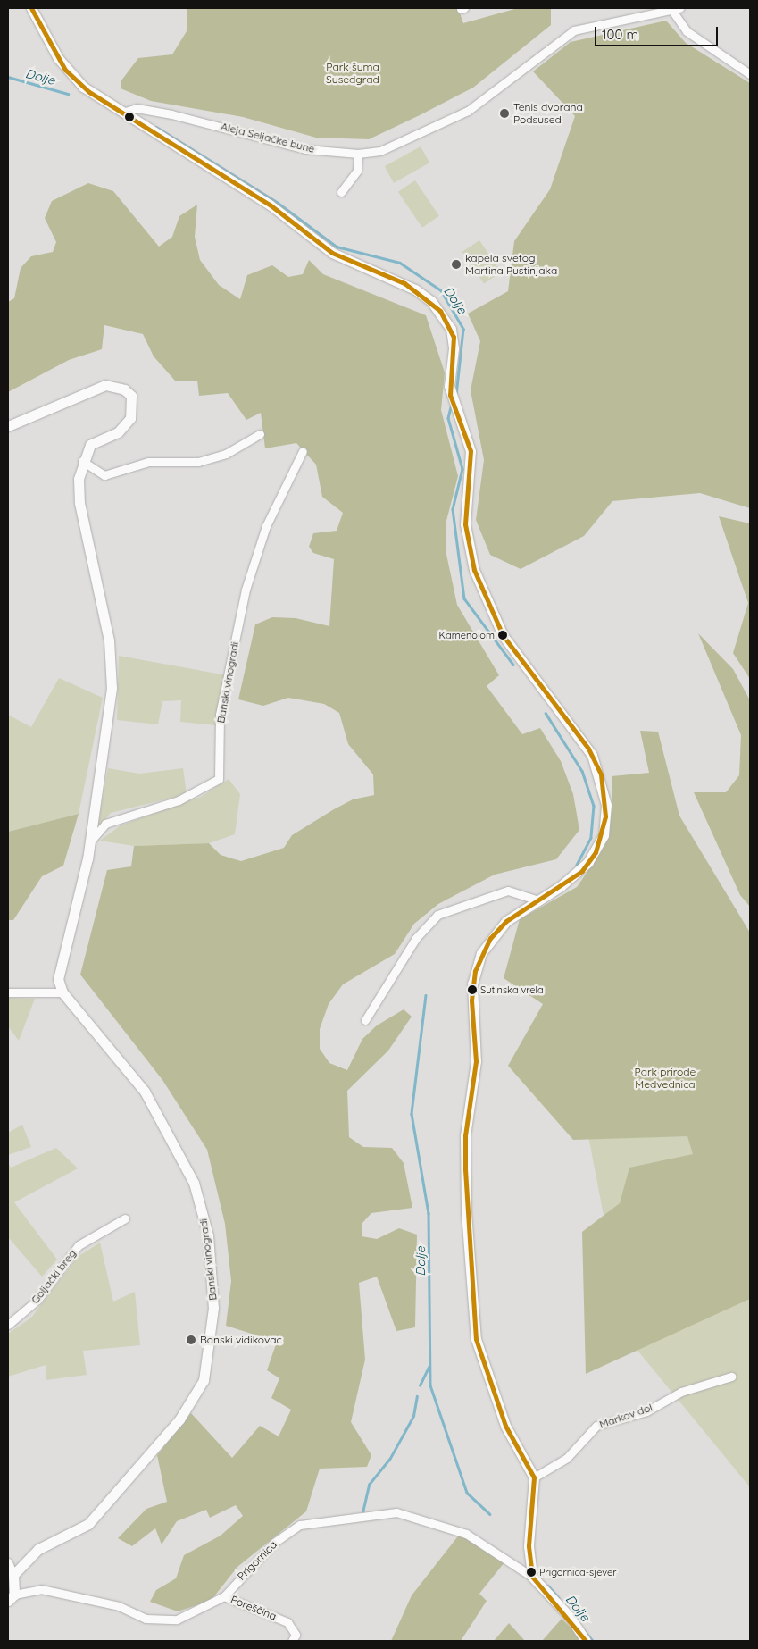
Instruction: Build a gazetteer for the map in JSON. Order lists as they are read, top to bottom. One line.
{"streets":{"street":["Aleja Seljačke bune","Banski vinogradi","Goljački breg","Markov dol","Prigornica","Poreščina"]},"crossings":[["Prigornica","Poreščina"]],"water":["Dolje"],"parks":["Park šuma Susedgrad","Park prirode Medvednica"],"places":["Tenis dvorana Podsused","kapela svetog Martina Pustinjaka","Kamenolom","Sutinska vrela","Banski vidikovac","Prigornica-sjever"],"scale_bar":"100 m"}
